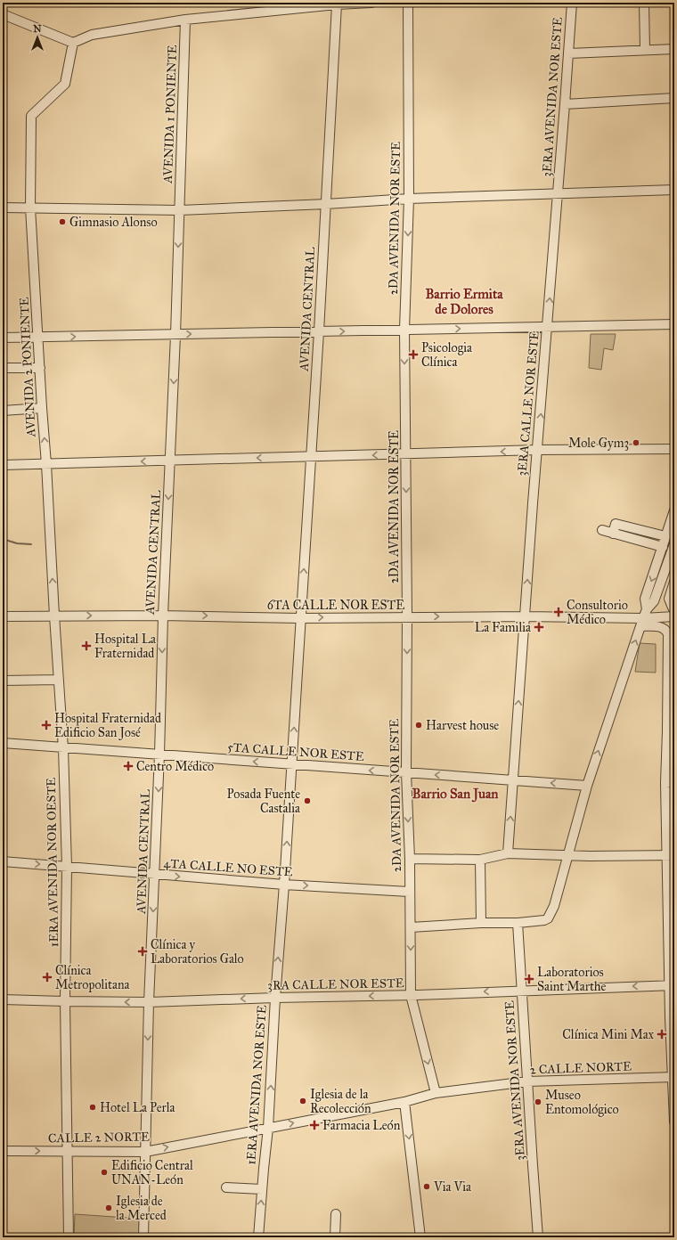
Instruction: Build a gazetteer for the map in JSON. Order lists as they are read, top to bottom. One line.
{"streets":{"street":["3ERA AVENIDA NOR ESTE","AVENIDA 1 PONIENTE","2DA AVENIDA NOR ESTE","AVENIDA CENTRAL","AVENIDA 2 PONIENTE","3ERA CALLE NOR ESTE","6TA CALLE NOR ESTE","5TA CALLE NOR ESTE","1ERA AVENIDA NOR OESTE","4TA CALLE NO ESTE","3RA CALLE NOR ESTE","2 CALLE NORTE","1ERA AVENIDA NOR ESTE","CALLE 2 NORTE"]},"crossings":[["3ERA AVENIDA NOR ESTE","3ERA CALLE NOR ESTE"],["3ERA AVENIDA NOR ESTE","3RA CALLE NOR ESTE"],["3ERA AVENIDA NOR ESTE","2 CALLE NORTE"],["AVENIDA 1 PONIENTE","AVENIDA CENTRAL"],["2DA AVENIDA NOR ESTE","6TA CALLE NOR ESTE"],["2DA AVENIDA NOR ESTE","5TA CALLE NOR ESTE"],["2DA AVENIDA NOR ESTE","4TA CALLE NO ESTE"],["2DA AVENIDA NOR ESTE","3RA CALLE NOR ESTE"],["2DA AVENIDA NOR ESTE","2 CALLE NORTE"],["AVENIDA CENTRAL","6TA CALLE NOR ESTE"],["AVENIDA CENTRAL","5TA CALLE NOR ESTE"],["AVENIDA CENTRAL","4TA CALLE NO ESTE"],["AVENIDA CENTRAL","3RA CALLE NOR ESTE"],["AVENIDA CENTRAL","1ERA AVENIDA NOR ESTE"],["AVENIDA CENTRAL","CALLE 2 NORTE"],["AVENIDA 2 PONIENTE","6TA CALLE NOR ESTE"],["AVENIDA 2 PONIENTE","1ERA AVENIDA NOR OESTE"],["3ERA CALLE NOR ESTE","6TA CALLE NOR ESTE"],["6TA CALLE NOR ESTE","1ERA AVENIDA NOR OESTE"],["5TA CALLE NOR ESTE","1ERA AVENIDA NOR OESTE"],["5TA CALLE NOR ESTE","1ERA AVENIDA NOR ESTE"],["1ERA AVENIDA NOR OESTE","4TA CALLE NO ESTE"],["1ERA AVENIDA NOR OESTE","3RA CALLE NOR ESTE"],["1ERA AVENIDA NOR OESTE","CALLE 2 NORTE"],["4TA CALLE NO ESTE","1ERA AVENIDA NOR ESTE"],["3RA CALLE NOR ESTE","1ERA AVENIDA NOR ESTE"],["2 CALLE NORTE","CALLE 2 NORTE"],["1ERA AVENIDA NOR ESTE","CALLE 2 NORTE"]],"one_way":["2DA AVENIDA NOR ESTE","AVENIDA 2 PONIENTE","3ERA CALLE NOR ESTE","6TA CALLE NOR ESTE","5TA CALLE NOR ESTE","4TA CALLE NO ESTE","3RA CALLE NOR ESTE","1ERA AVENIDA NOR ESTE","CALLE 2 NORTE"],"districts":["Barrio Ermita de Dolores","Barrio San Juan"],"places":{"other":["Gimnasio Alonso","Mole Gym3","Harvest house","Posada Fuente Castalia","Iglesia de la Recolección","Museo Entomológico","Hotel La Perla","Edificio Central UNAN-León","Via Via","Iglesia de la Merced"],"health":["Psicologia Clínica","Consultorio Médico","La Familia","Hospital La Fraternidad","Hospital Fraternidad Edificio San José","Centro Médico","Clínica y Laboratorios Galo","Clínica Metropolitana","Laboratorios Saint Marthe","Clínica Mini Max","Farmacia León"]},"north":"top"}
